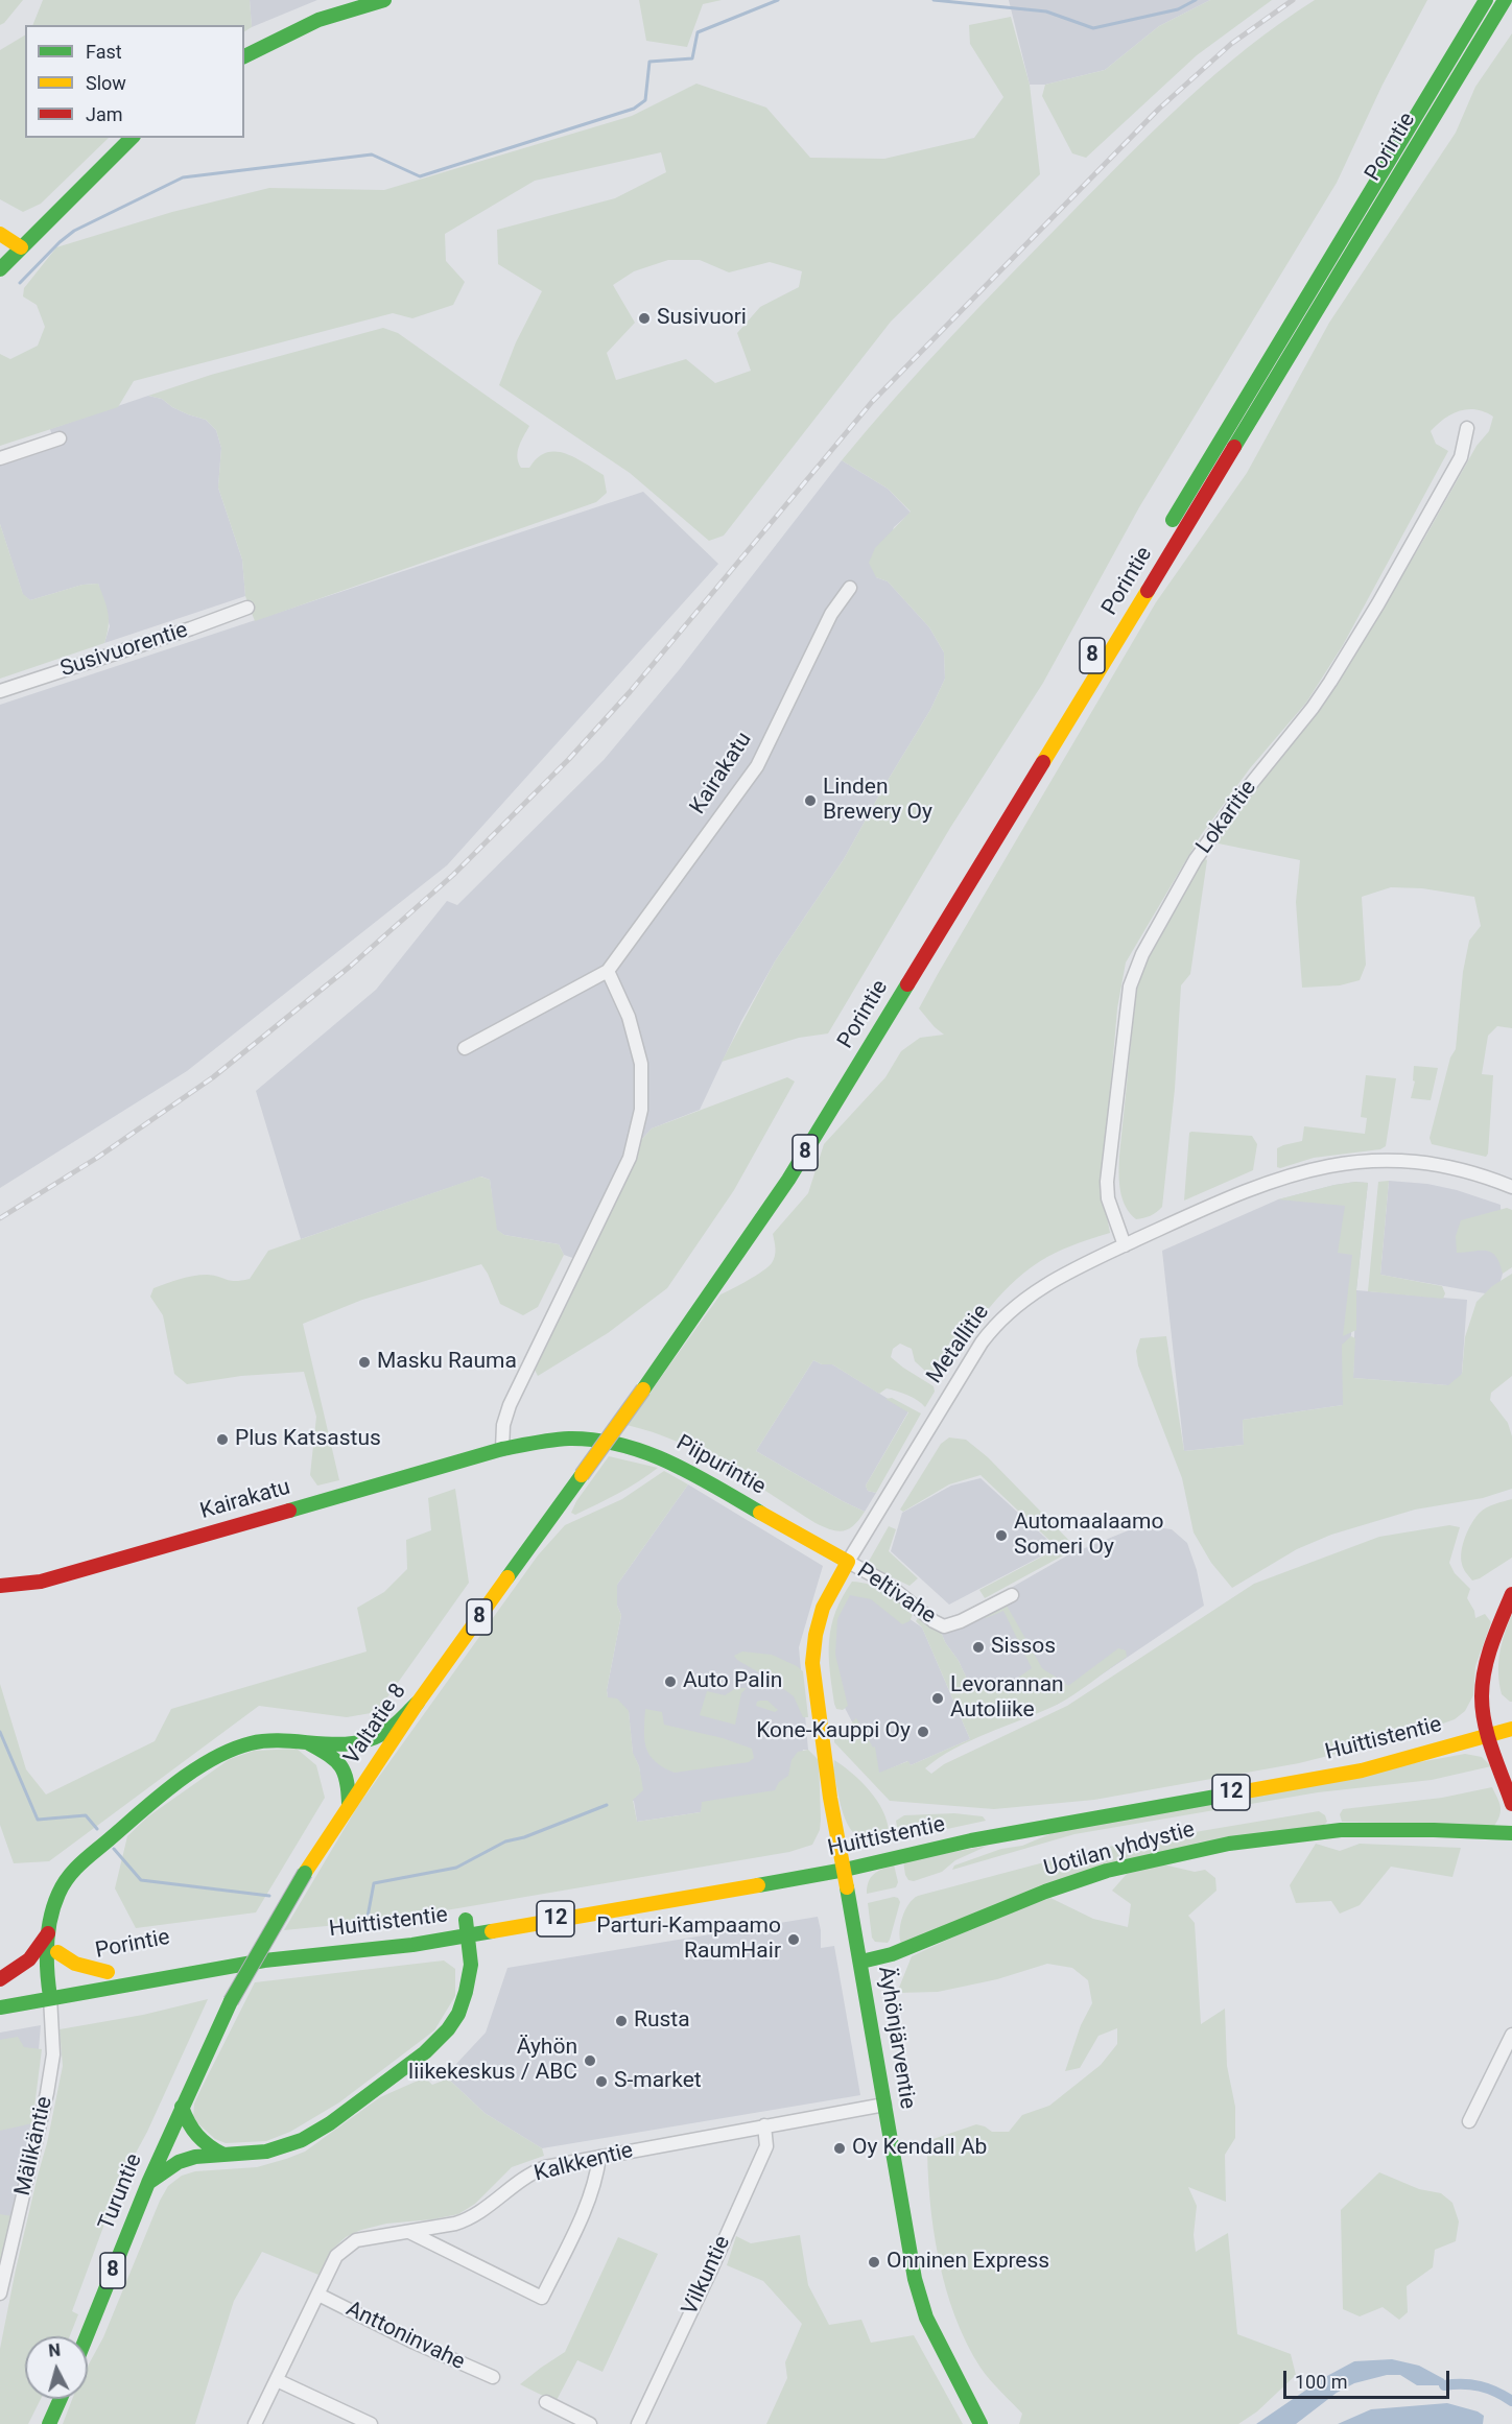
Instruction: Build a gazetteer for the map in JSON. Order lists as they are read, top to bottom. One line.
{"streets":{"main road":["Porintie","8","Kairakatu","Metallitie","Piipurintie","Valtatie 8","Huittistentie","12","Uotilan yhdystie","Äyhönjärventie","Turuntie"],"street":["Susivuorentie","Lokaritie","Peltivahe","Mälikäntie","Kalkkentie","Vilkuntie","Anttoninvahe"]},"crossings":[["Porintie","Valtatie 8"],["Porintie","Huittistentie"],["Porintie","Mälikäntie"],["Kairakatu","Piipurintie"],["Lokaritie","Metallitie"],["Metallitie","Piipurintie"],["Metallitie","Peltivahe"],["Metallitie","Huittistentie"],["Metallitie","12"],["Metallitie","Äyhönjärventie"],["Piipurintie","Peltivahe"],["Valtatie 8","Turuntie"],["Huittistentie","12"],["Huittistentie","Äyhönjärventie"],["Uotilan yhdystie","Äyhönjärventie"],["Äyhönjärventie","Kalkkentie"],["Kalkkentie","Vilkuntie"],["Kalkkentie","Anttoninvahe"]],"places":["Susivuori","Linden Brewery Oy","Masku Rauma","Plus Katsastus","Automaalaamo Someri Oy","Sissos","Auto Palin","Levorannan Autoliike","Kone-Kauppi Oy","Parturi-Kampaamo RaumHair","Rusta","Äyhön liikekeskus / ABC","S-market","Oy Kendall Ab","Onninen Express"],"legend":["Fast","Slow","Jam"],"scale_bar":"100 m","north":"top"}
